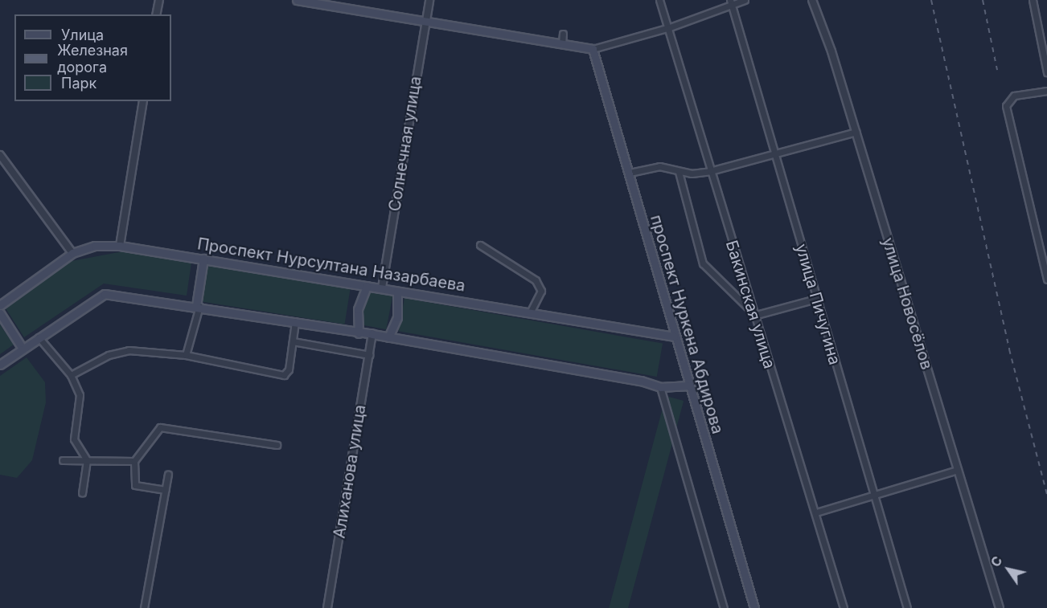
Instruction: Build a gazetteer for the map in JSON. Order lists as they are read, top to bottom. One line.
{"streets":{"main road":["Проспект Нурсултана Назарбаева","проспект Нуркена Абдирова"],"street":["Солнечная улица","улица Новосёлов","Бакинская улица","улица Пичугина","Алиханова улица"]},"crossings":[["Солнечная улица","Проспект Нурсултана Назарбаева"],["Проспект Нурсултана Назарбаева","проспект Нуркена Абдирова"]],"legend":["Улица","Железная дорога","Парк"],"north":"top left"}
